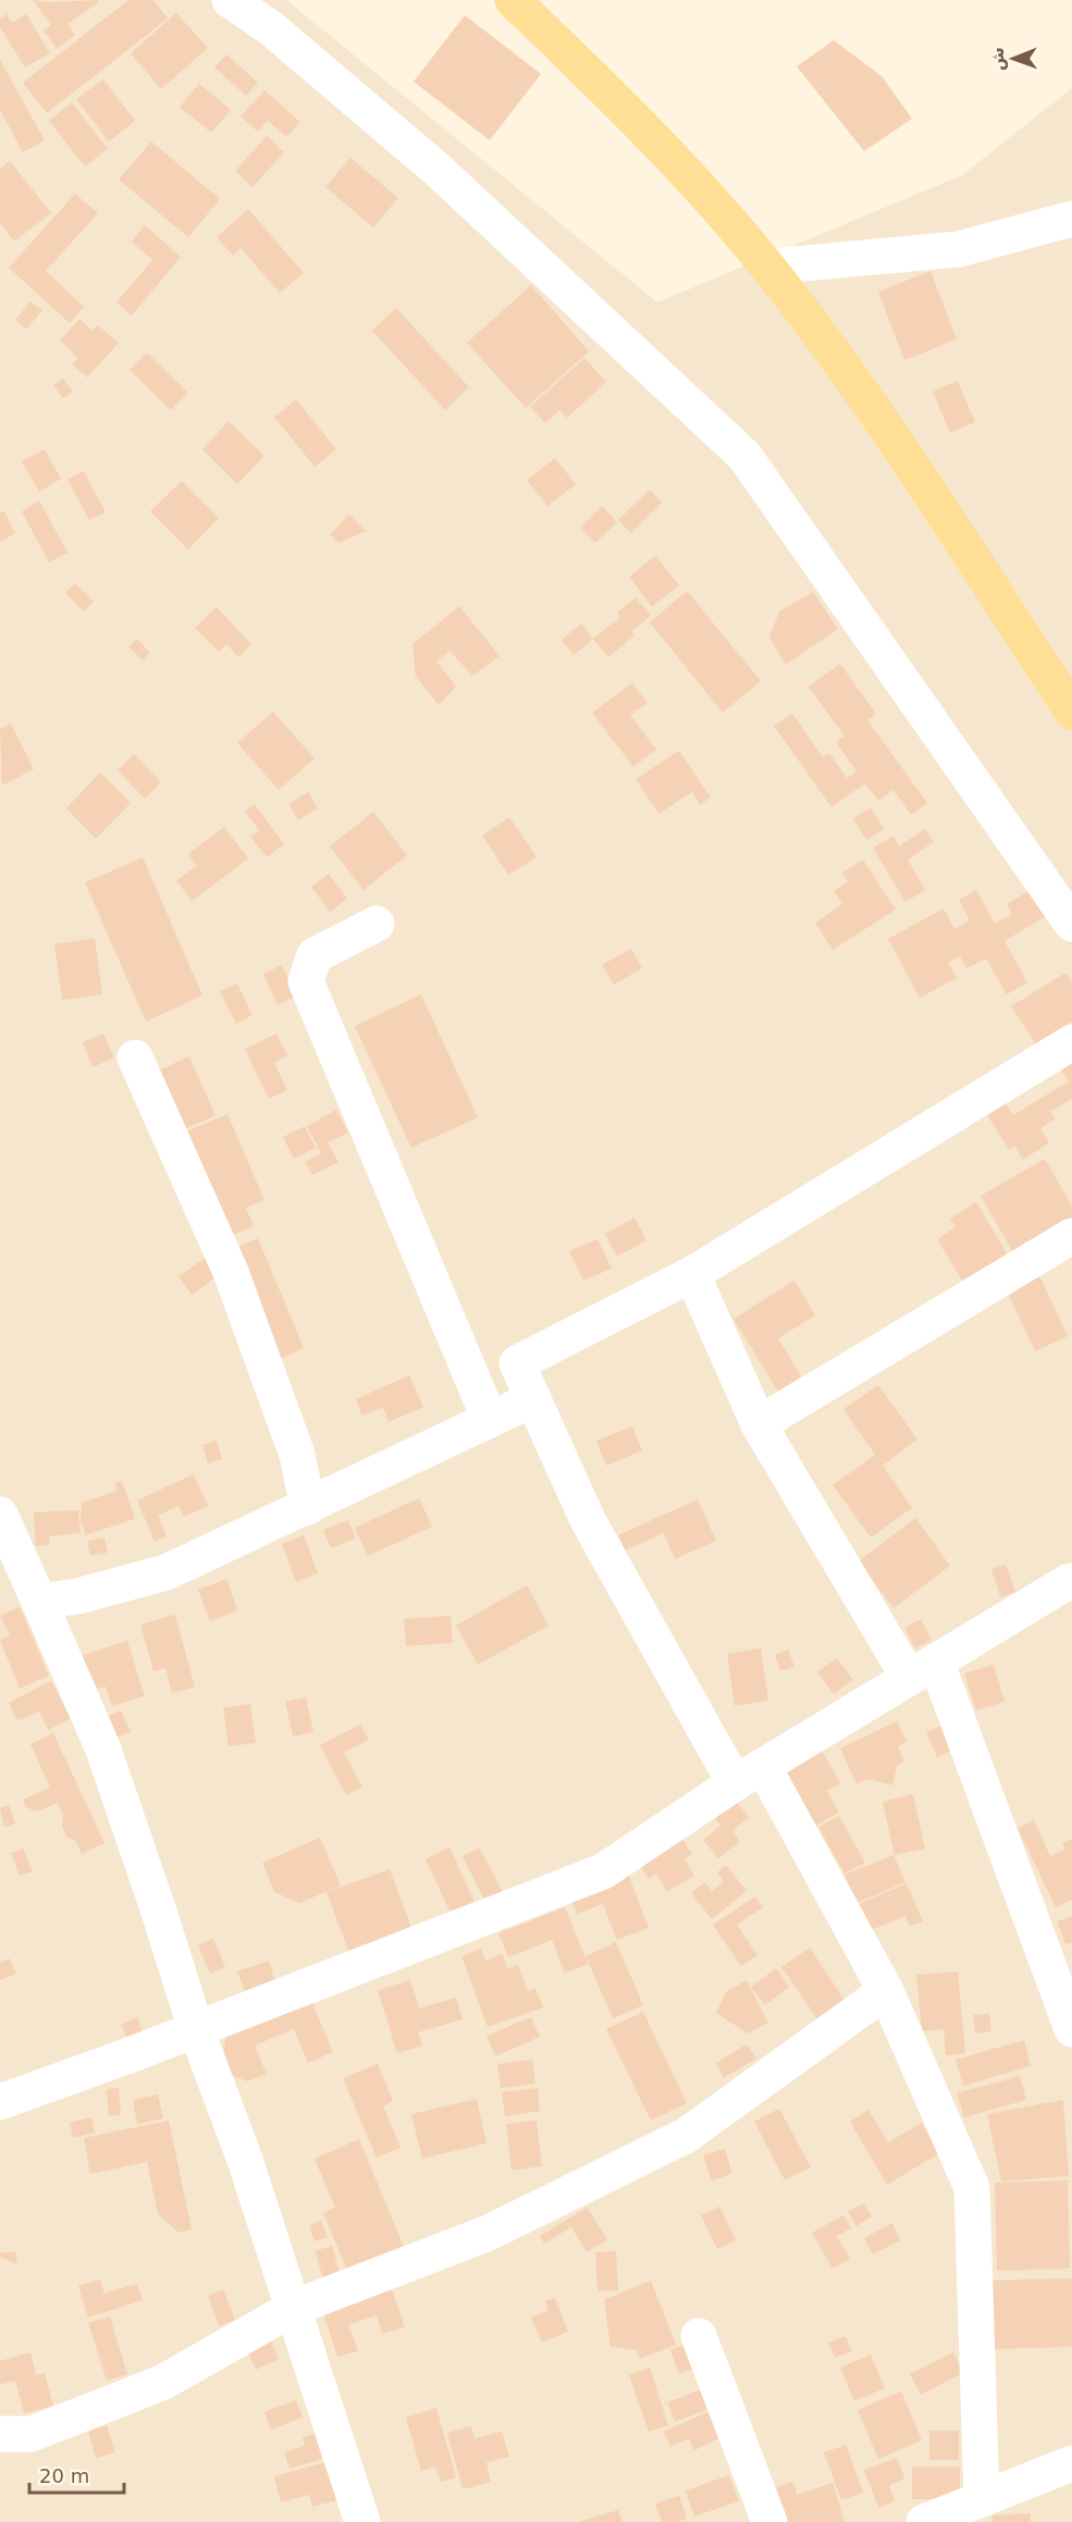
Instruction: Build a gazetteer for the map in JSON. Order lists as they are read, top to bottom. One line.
{"scale_bar":"20 m","north":"left"}
